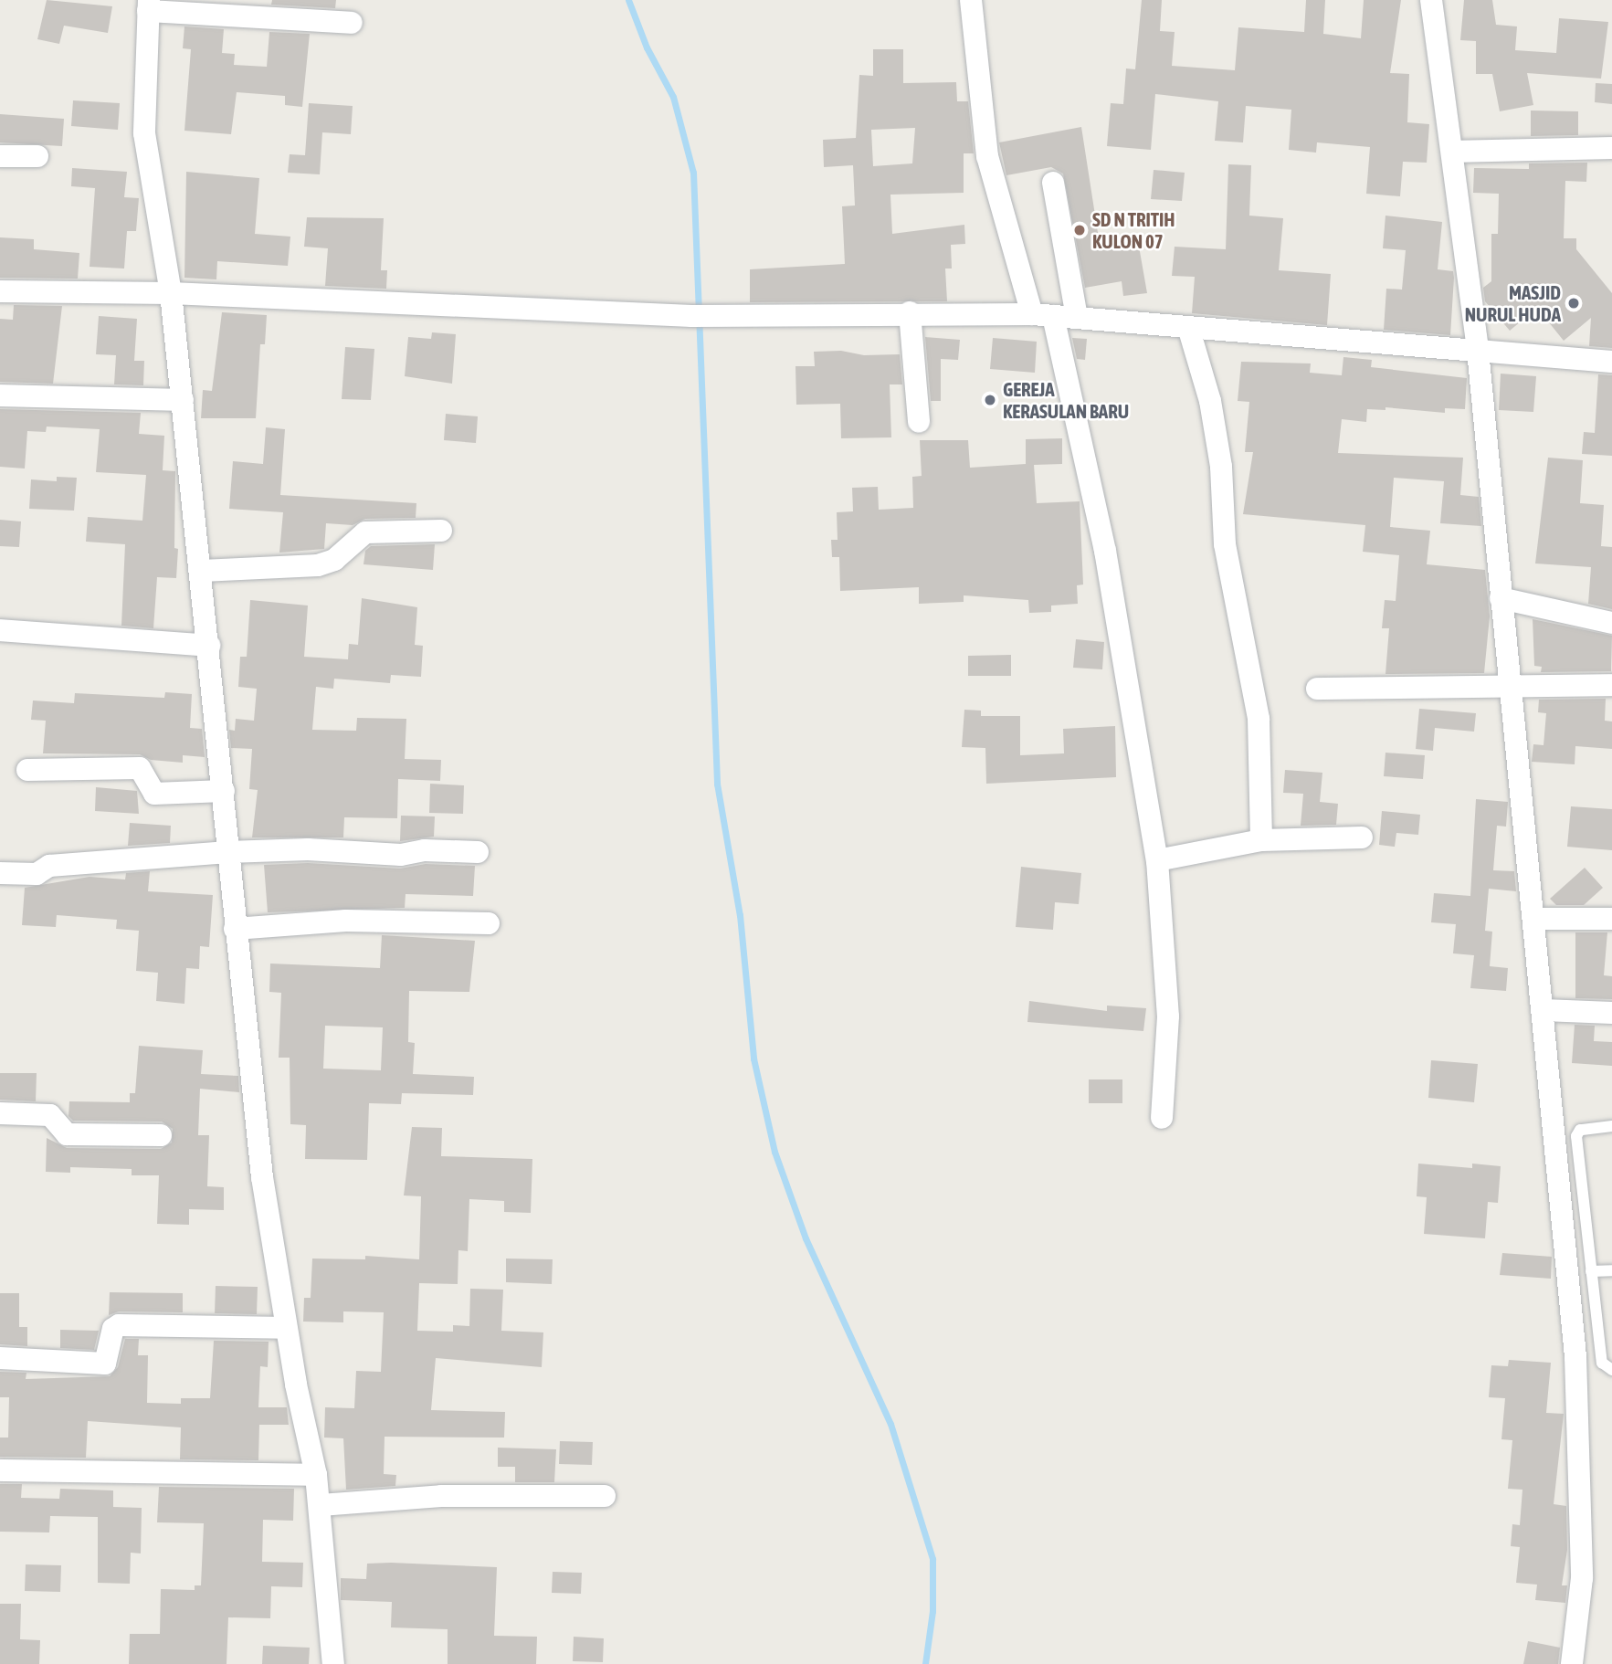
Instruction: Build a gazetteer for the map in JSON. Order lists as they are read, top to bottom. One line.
{"places":["SD N TRITIH KULON 07","MASJID NURUL HUDA","GEREJA KERASULAN BARU"]}
